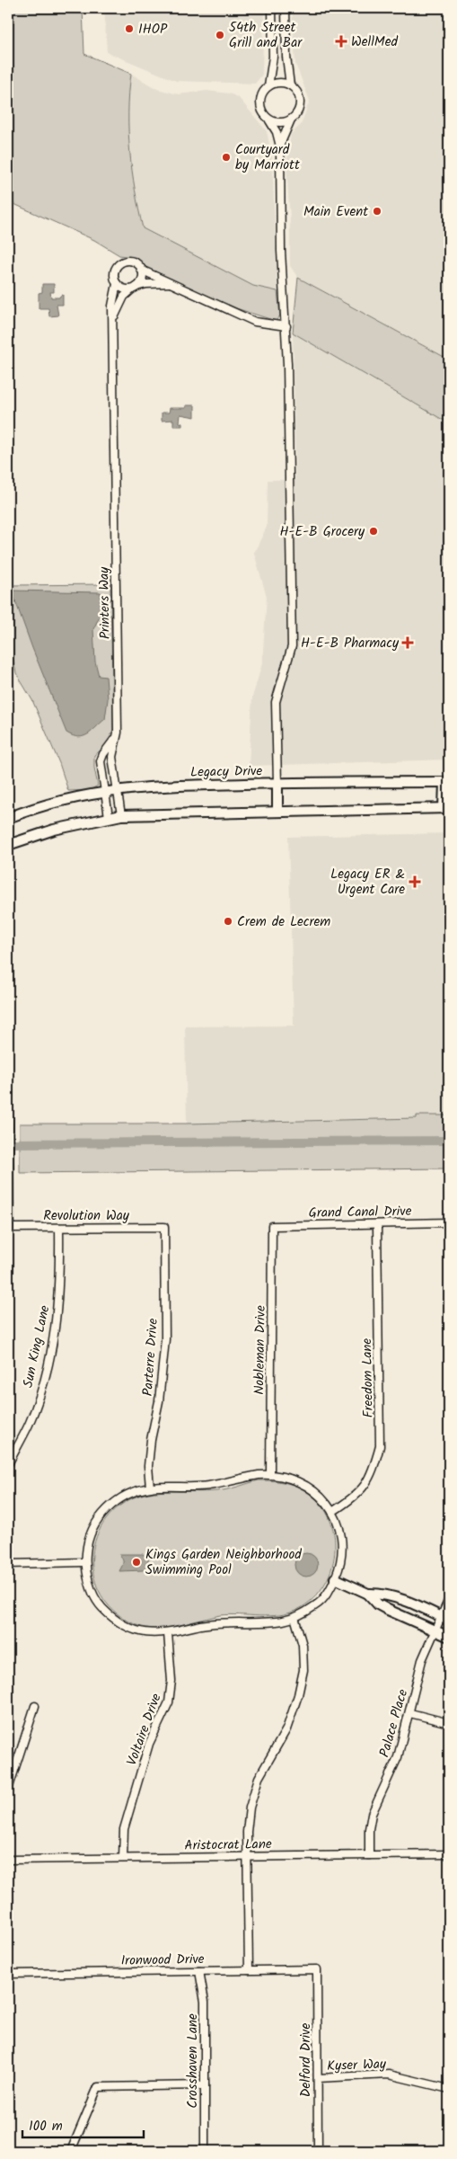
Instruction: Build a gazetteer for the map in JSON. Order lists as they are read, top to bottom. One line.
{"streets":{"main road":["Legacy Drive"],"street":["Printers Way","Grand Canal Drive","Revolution Way","Sun King Lane","Nobleman Drive","Parterre Drive","Freedom Lane","Palace Place","Voltaire Drive","Aristocrat Lane","Ironwood Drive","Delford Drive","Crosshaven Lane","Kyser Way"]},"crossings":[["Printers Way","Legacy Drive"],["Grand Canal Drive","Nobleman Drive"],["Grand Canal Drive","Freedom Lane"],["Revolution Way","Sun King Lane"],["Revolution Way","Parterre Drive"],["Palace Place","Aristocrat Lane"],["Voltaire Drive","Aristocrat Lane"],["Ironwood Drive","Delford Drive"],["Ironwood Drive","Crosshaven Lane"],["Delford Drive","Kyser Way"]],"places":{"other":["IHOP","54th Street Grill and Bar","Courtyard by Marriott","Main Event","H-E-B Grocery","Crem de Lecrem","Kings Garden Neighborhood Swimming Pool"],"health":["WellMed","H-E-B Pharmacy","Legacy ER & Urgent Care"]},"scale_bar":"100 m"}
